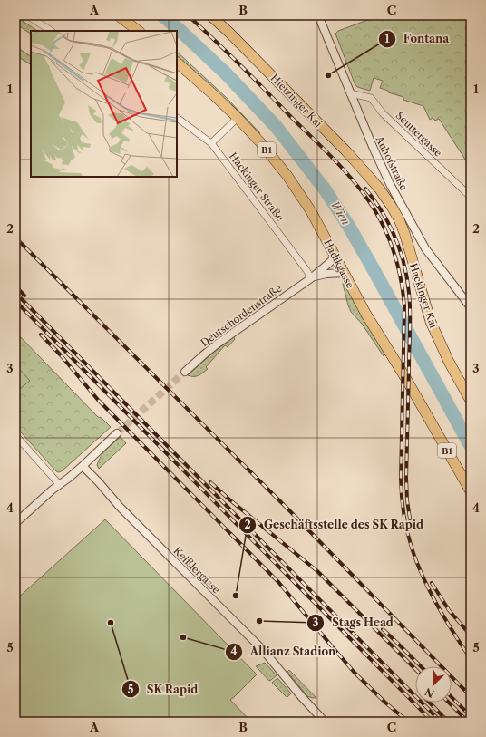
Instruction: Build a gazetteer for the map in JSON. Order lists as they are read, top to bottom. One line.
{"streets":{"main road":["Hietzinger Kai","B1","Hadikgasse","Hackinger Kai"],"street":["Seuttergasse","Auhofstraße","Hackinger Straße","Deutschordenstraße","Keißlergasse"]},"crossings":[["Hietzinger Kai","Hackinger Kai"],["Seuttergasse","Auhofstraße"],["Hackinger Straße","Deutschordenstraße"],["Hadikgasse","Deutschordenstraße"]],"water":["Wien"],"places":["Fontana","Geschäftsstelle des SK Rapid","Stags Head","SK Rapid","Allianz Stadion"],"north":"bottom left","grid":{"columns":["A","B","C"],"rows":["1","2","3","4","5"]}}
